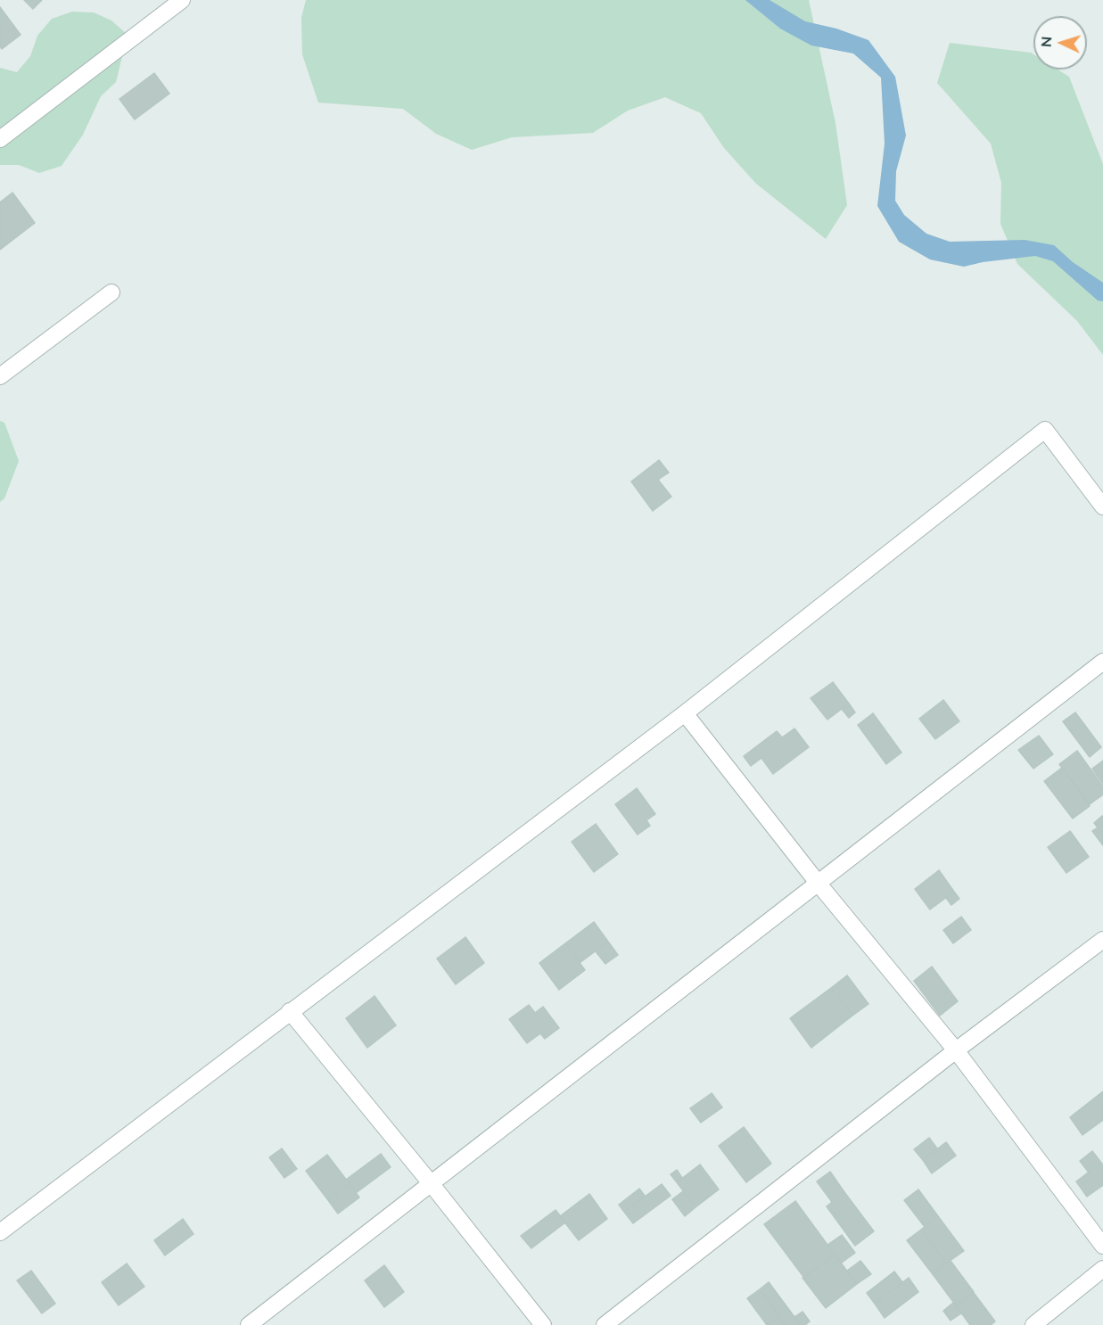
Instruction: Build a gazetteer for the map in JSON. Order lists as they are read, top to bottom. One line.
{"north":"left"}
